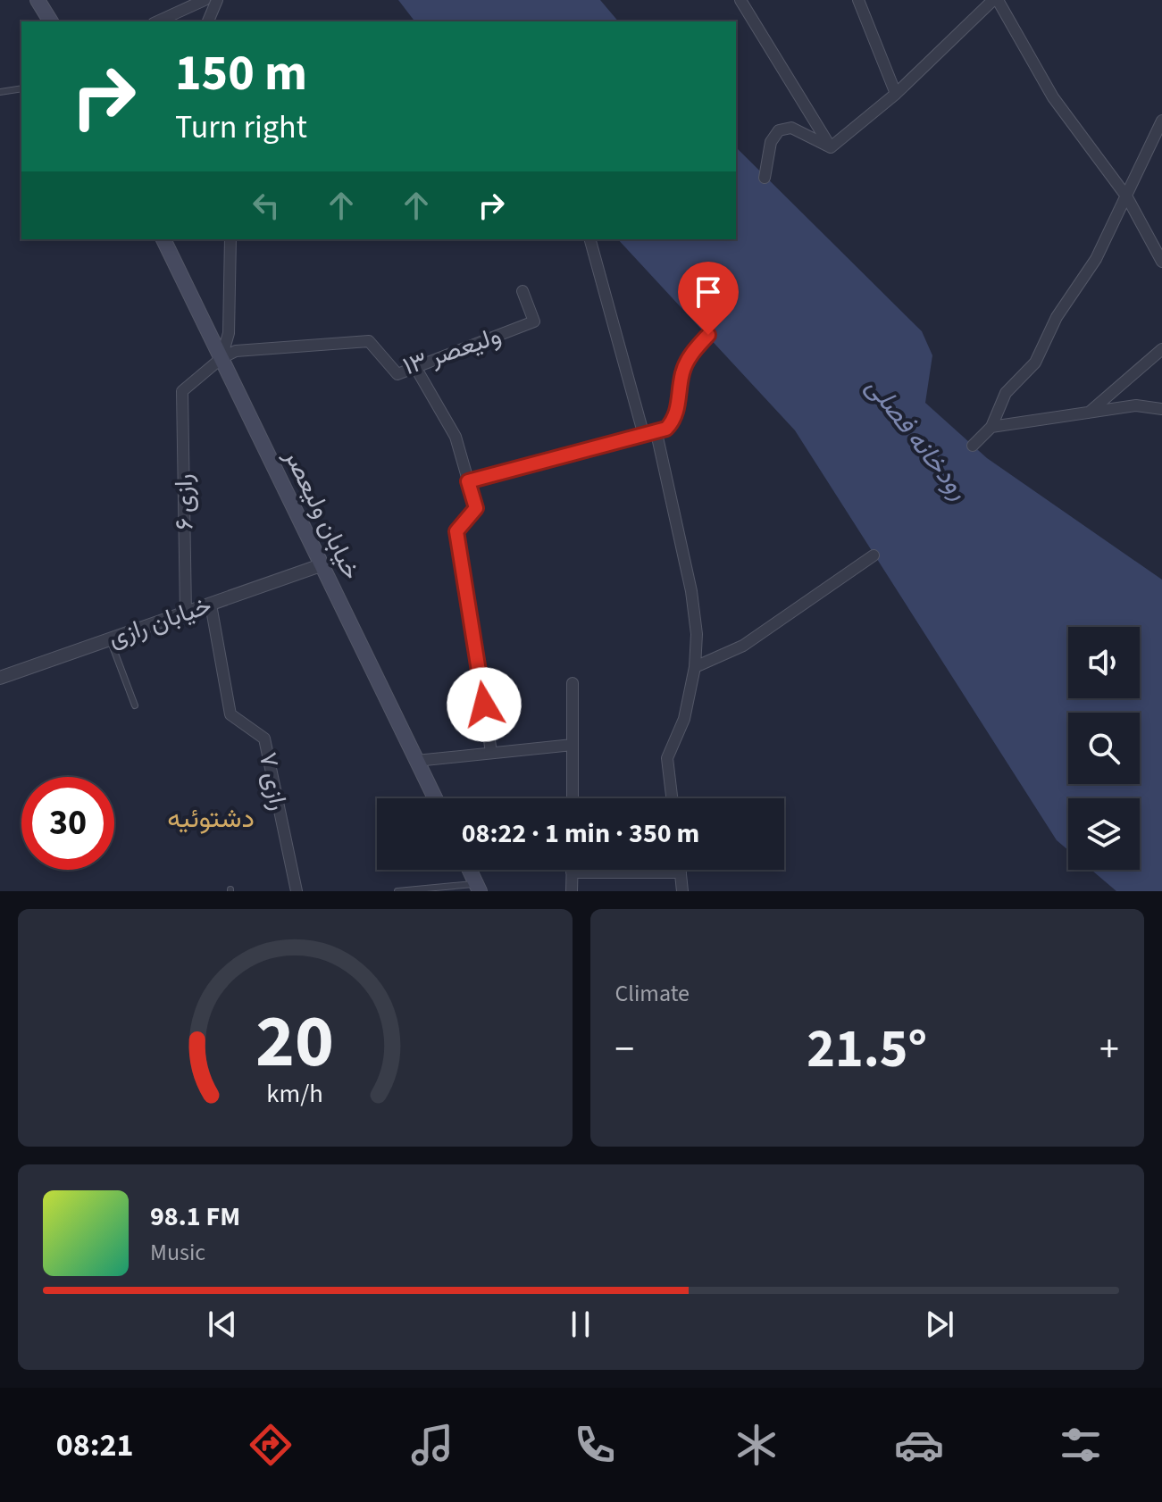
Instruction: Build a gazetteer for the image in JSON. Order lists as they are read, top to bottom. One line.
{"streets":{"main road":["خیابان ولیعصر"],"street":["ولیعصر ۱۳","رازی ۶","خیابان رازی","رازی ۷"]},"crossings":[["ولیعصر ۱۳","رازی ۶"],["ولیعصر ۱۳","خیابان ولیعصر"],["رازی ۶","خیابان ولیعصر"],["رازی ۶","خیابان رازی"],["خیابان ولیعصر","خیابان رازی"],["خیابان رازی","رازی ۷"]],"districts":["دشتوئیه"],"water":["رودخانه فصلی"],"page":{"turn":["150 m","Turn right"],"limit":"30","trip":"08:22 · 1 min · 350 m","tile":"Climate","heat":["−","21.5°","+"],"song":["98.1 FM","Music"],"tabs":"08:21","gauge":["20","km/h"]}}
